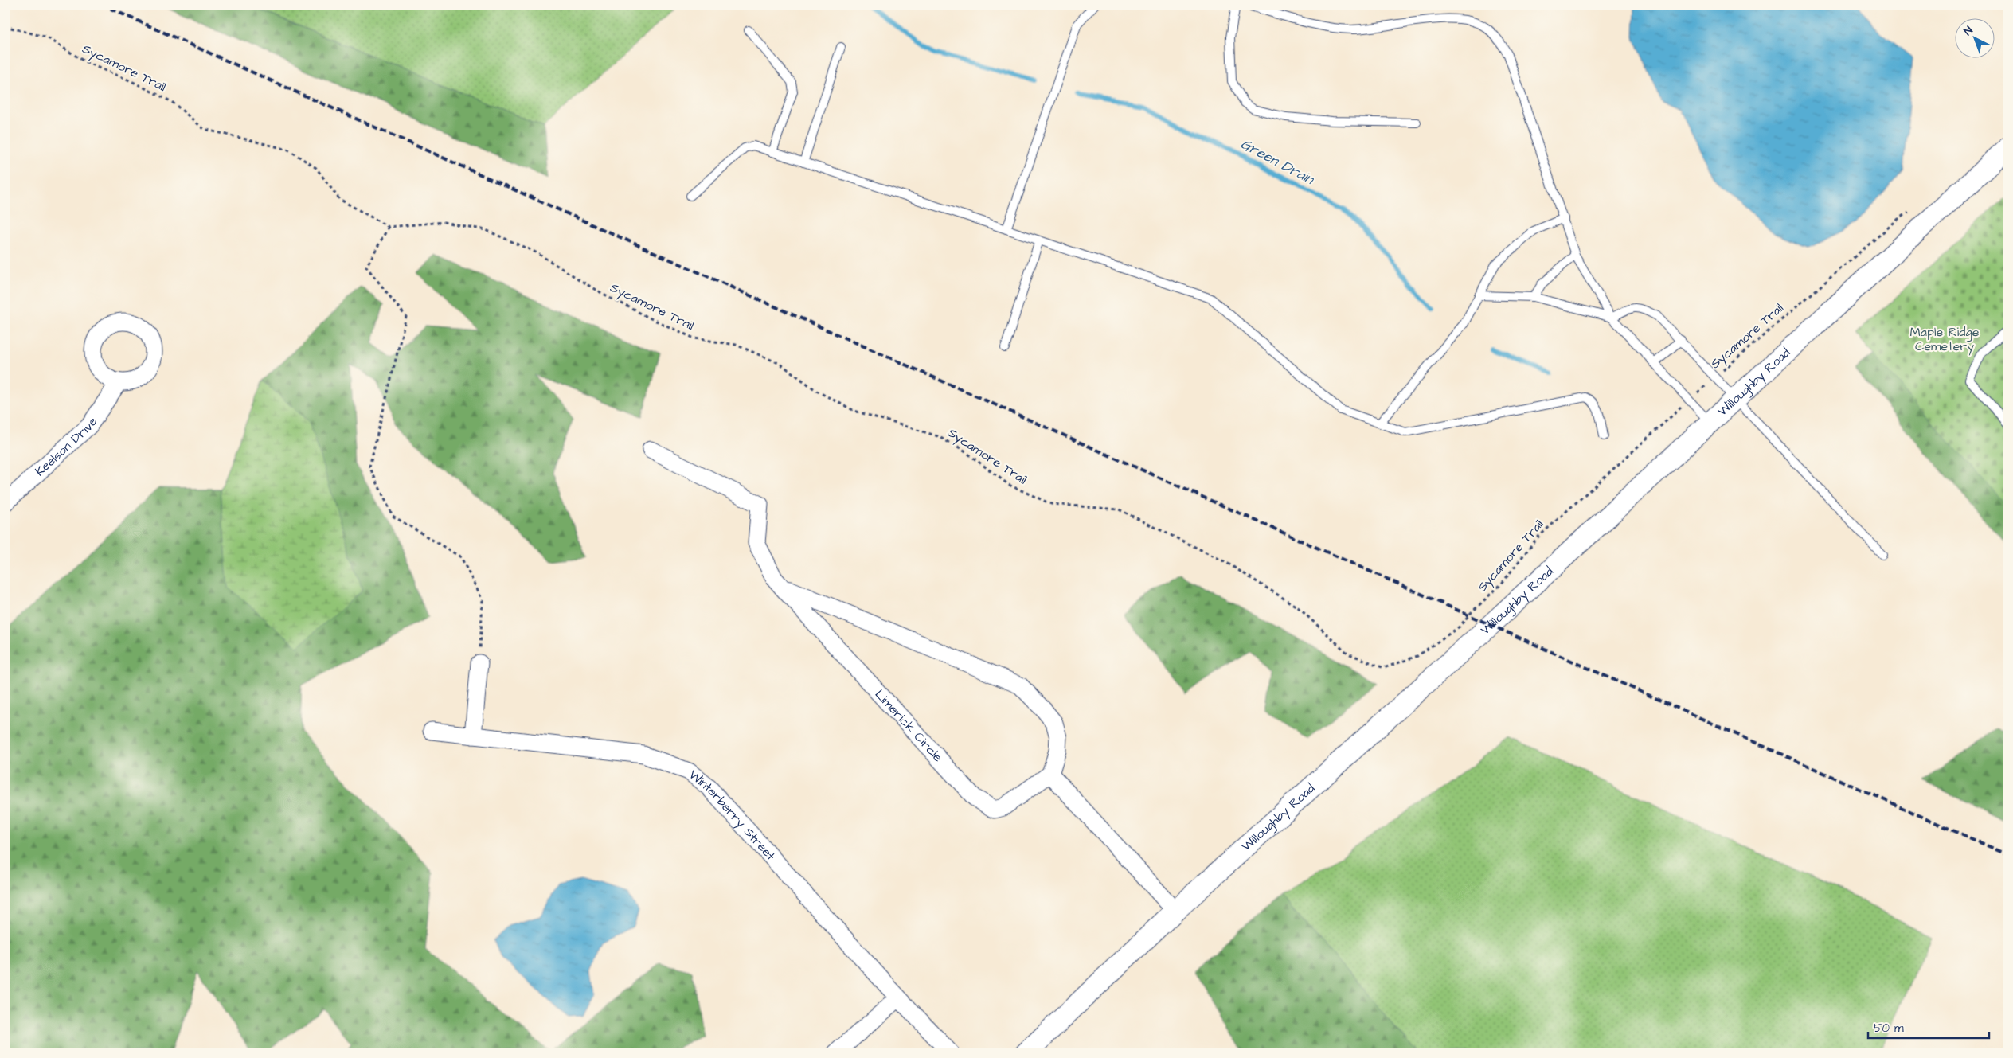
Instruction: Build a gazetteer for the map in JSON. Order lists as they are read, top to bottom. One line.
{"streets":{"street":["Willoughby Road","Keelson Drive","Limerick Circle","Winterberry Street"],"path":["Sycamore Trail"]},"water":["Green Drain"],"parks":["Maple Ridge Cemetery"],"scale_bar":"50 m","north":"top left"}
